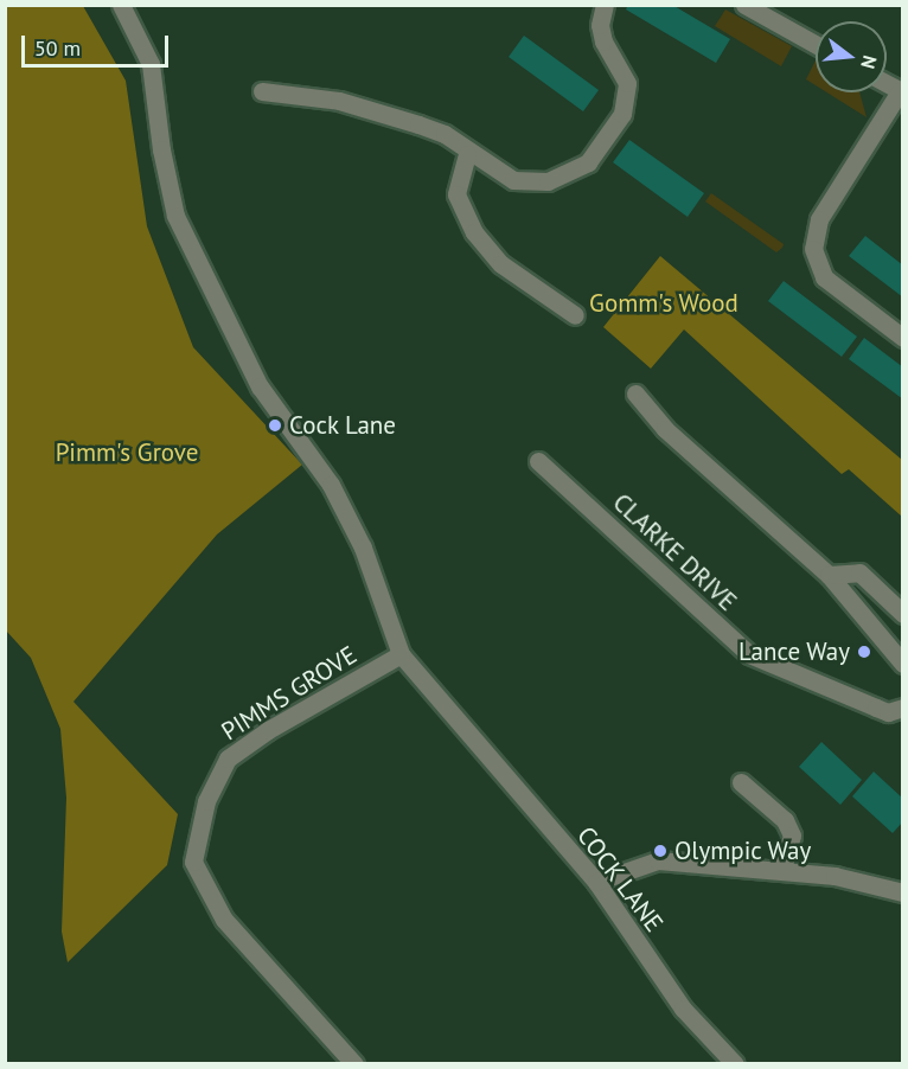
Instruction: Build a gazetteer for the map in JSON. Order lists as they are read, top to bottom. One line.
{"streets":{"street":["CLARKE DRIVE","PIMMS GROVE","COCK LANE"]},"crossings":[["PIMMS GROVE","COCK LANE"]],"parks":["Gomm's Wood","Pimm's Grove"],"places":["Cock Lane","Lance Way","Olympic Way"],"scale_bar":"50 m","north":"right"}
